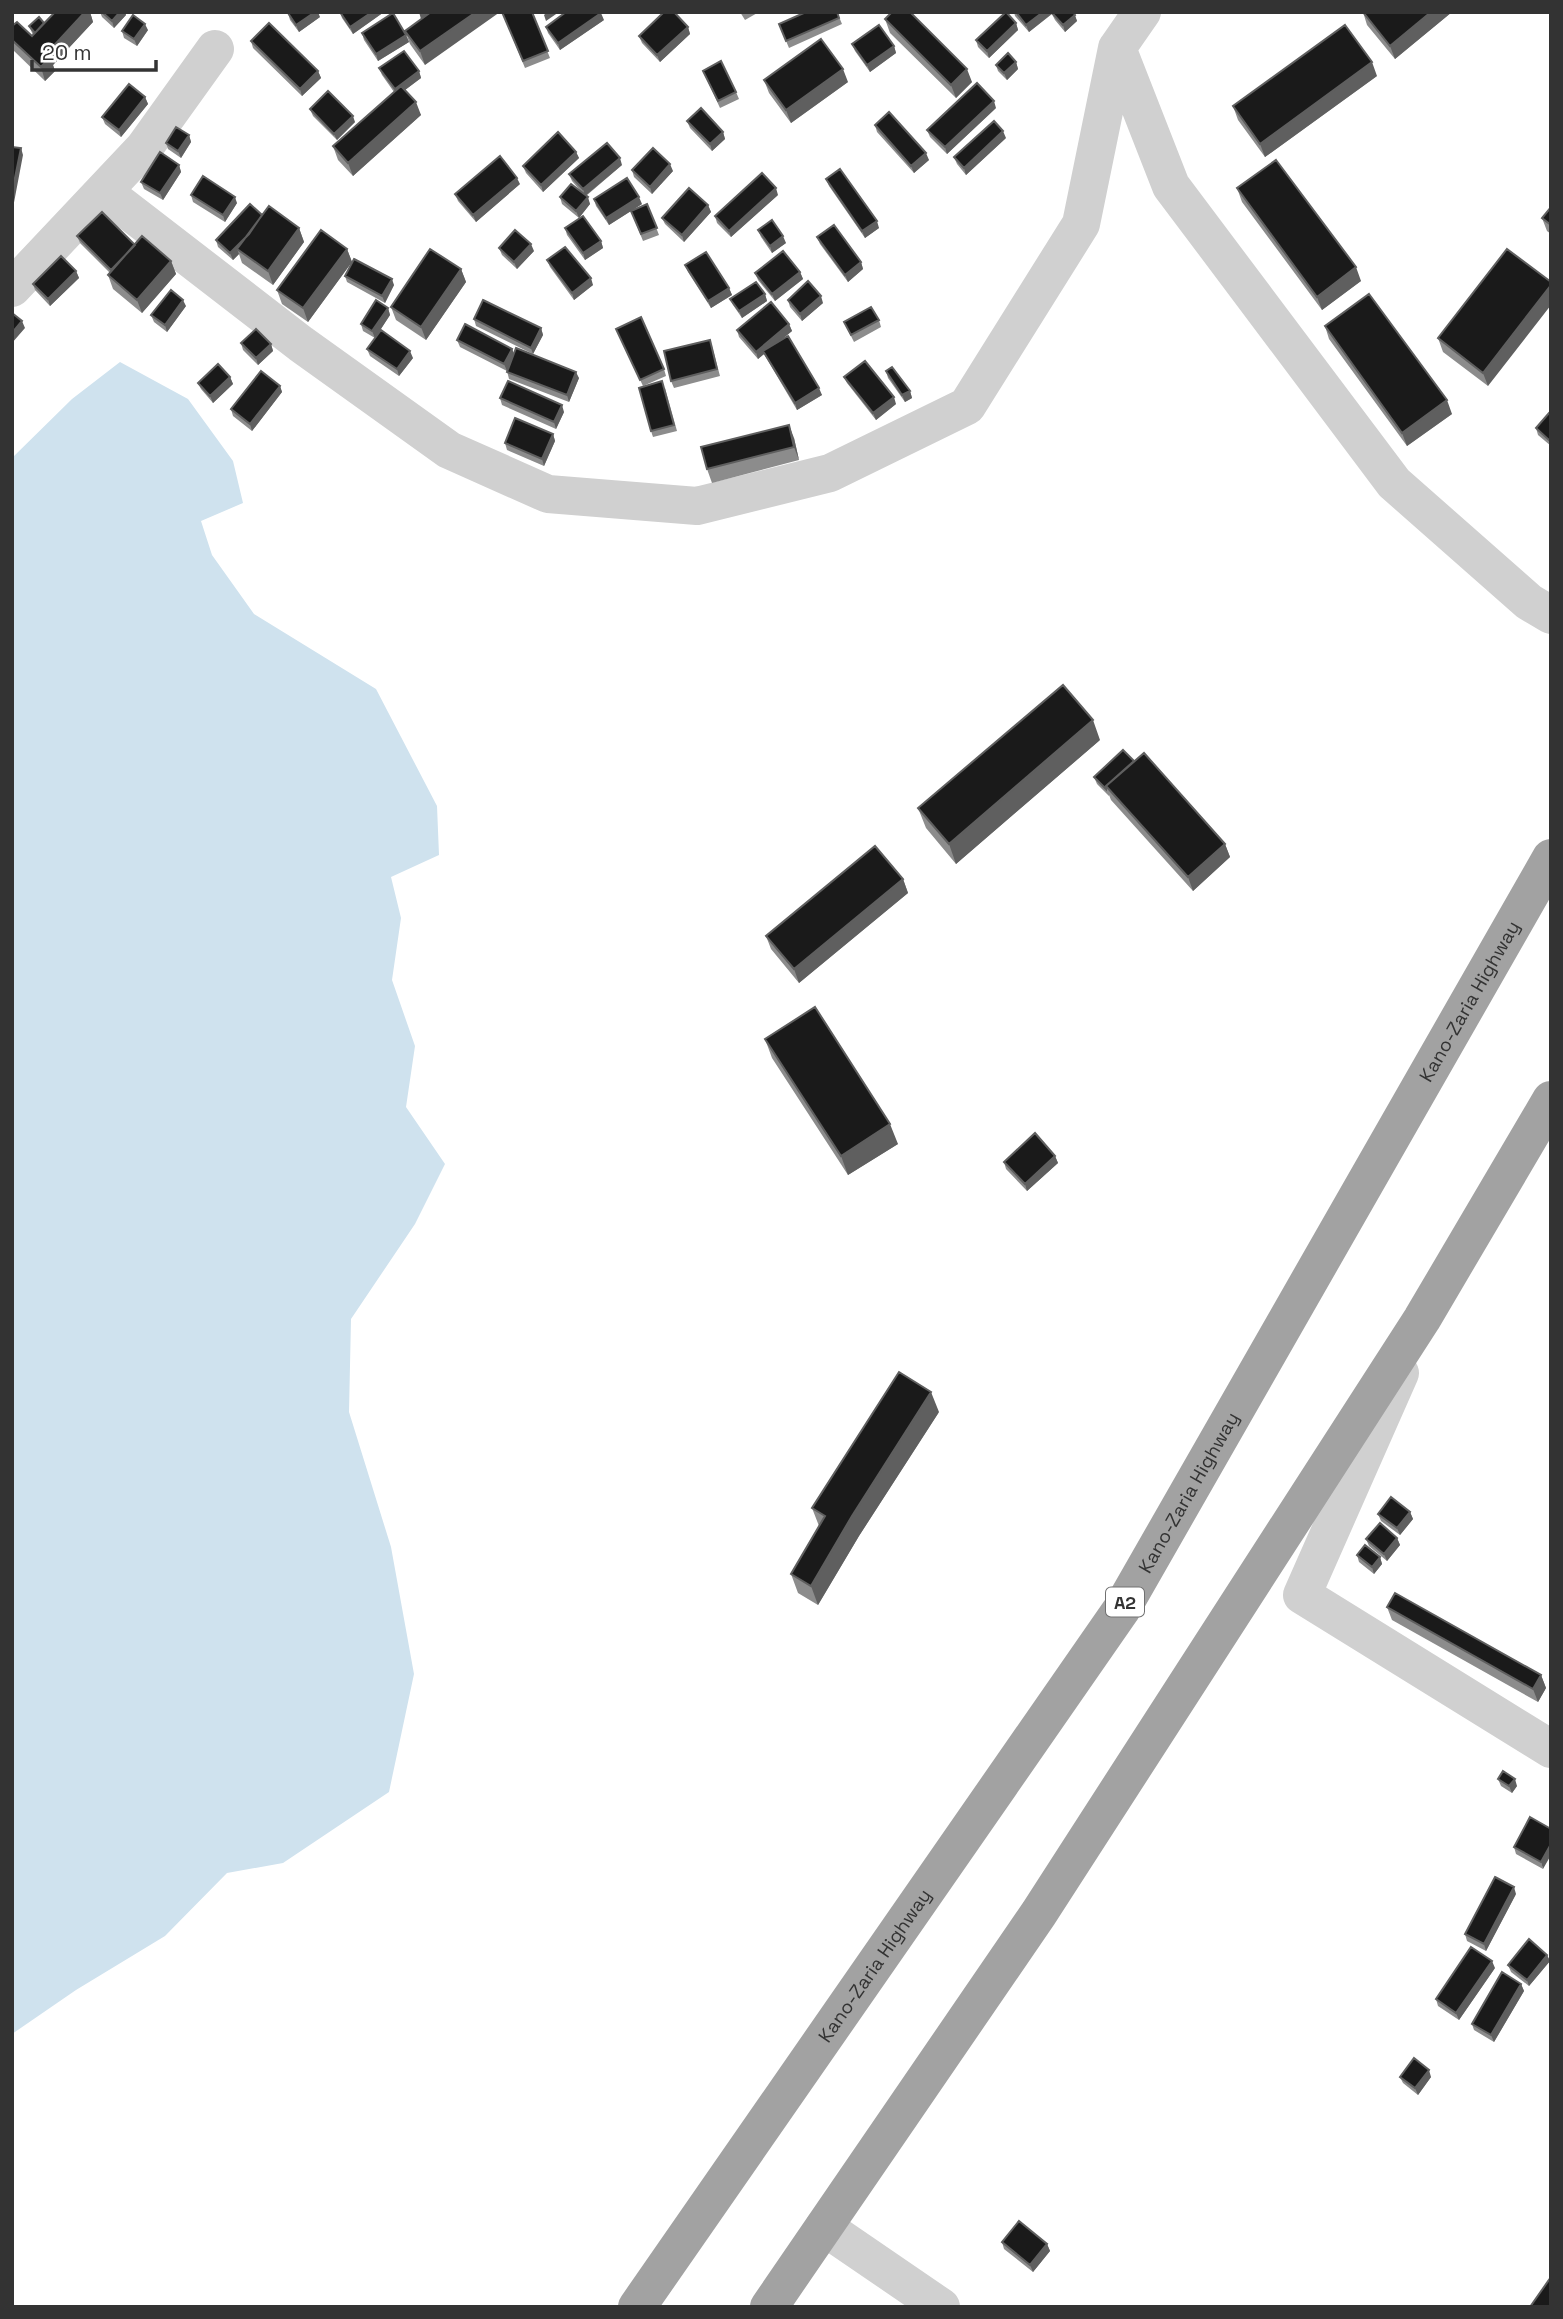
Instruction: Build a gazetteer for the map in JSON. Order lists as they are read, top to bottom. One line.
{"streets":{"highway":["Kano-Zaria Highway","A2"]},"scale_bar":"20 m"}
